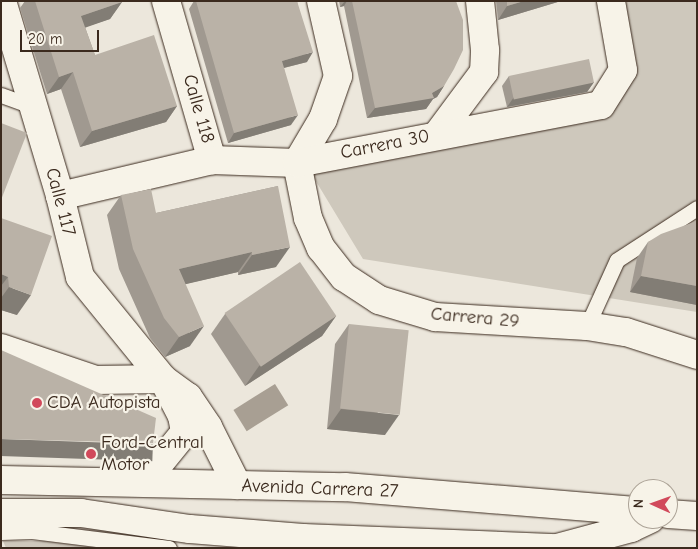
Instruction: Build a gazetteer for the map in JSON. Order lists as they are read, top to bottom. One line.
{"streets":{"main road":["Calle 118","Carrera 30","Calle 117","Carrera 29","Avenida Carrera 27"]},"crossings":[["Calle 118","Carrera 30"],["Carrera 30","Calle 117"],["Carrera 30","Carrera 29"]],"places":["CDA Autopista","Ford-Central Motor"],"scale_bar":"20 m","north":"left"}
